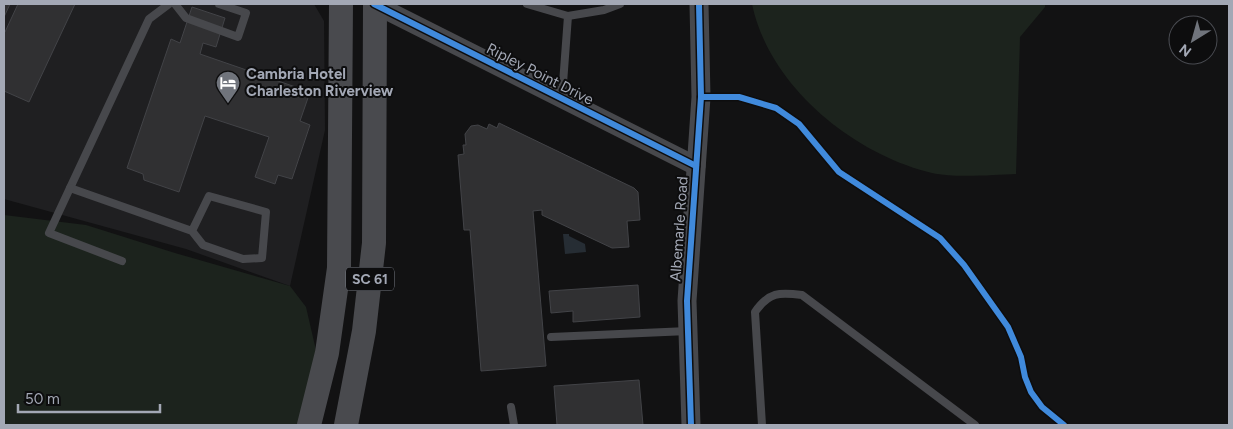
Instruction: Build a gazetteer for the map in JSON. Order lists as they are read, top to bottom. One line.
{"streets":{"main road":["SC 61"],"street":["Ripley Point Drive","Albemarle Road"]},"crossings":[["Ripley Point Drive","Albemarle Road"],["Ripley Point Drive","SC 61"]],"places":{"hotel":["Cambria Hotel Charleston Riverview"]},"scale_bar":"50 m","north":"bottom left"}
